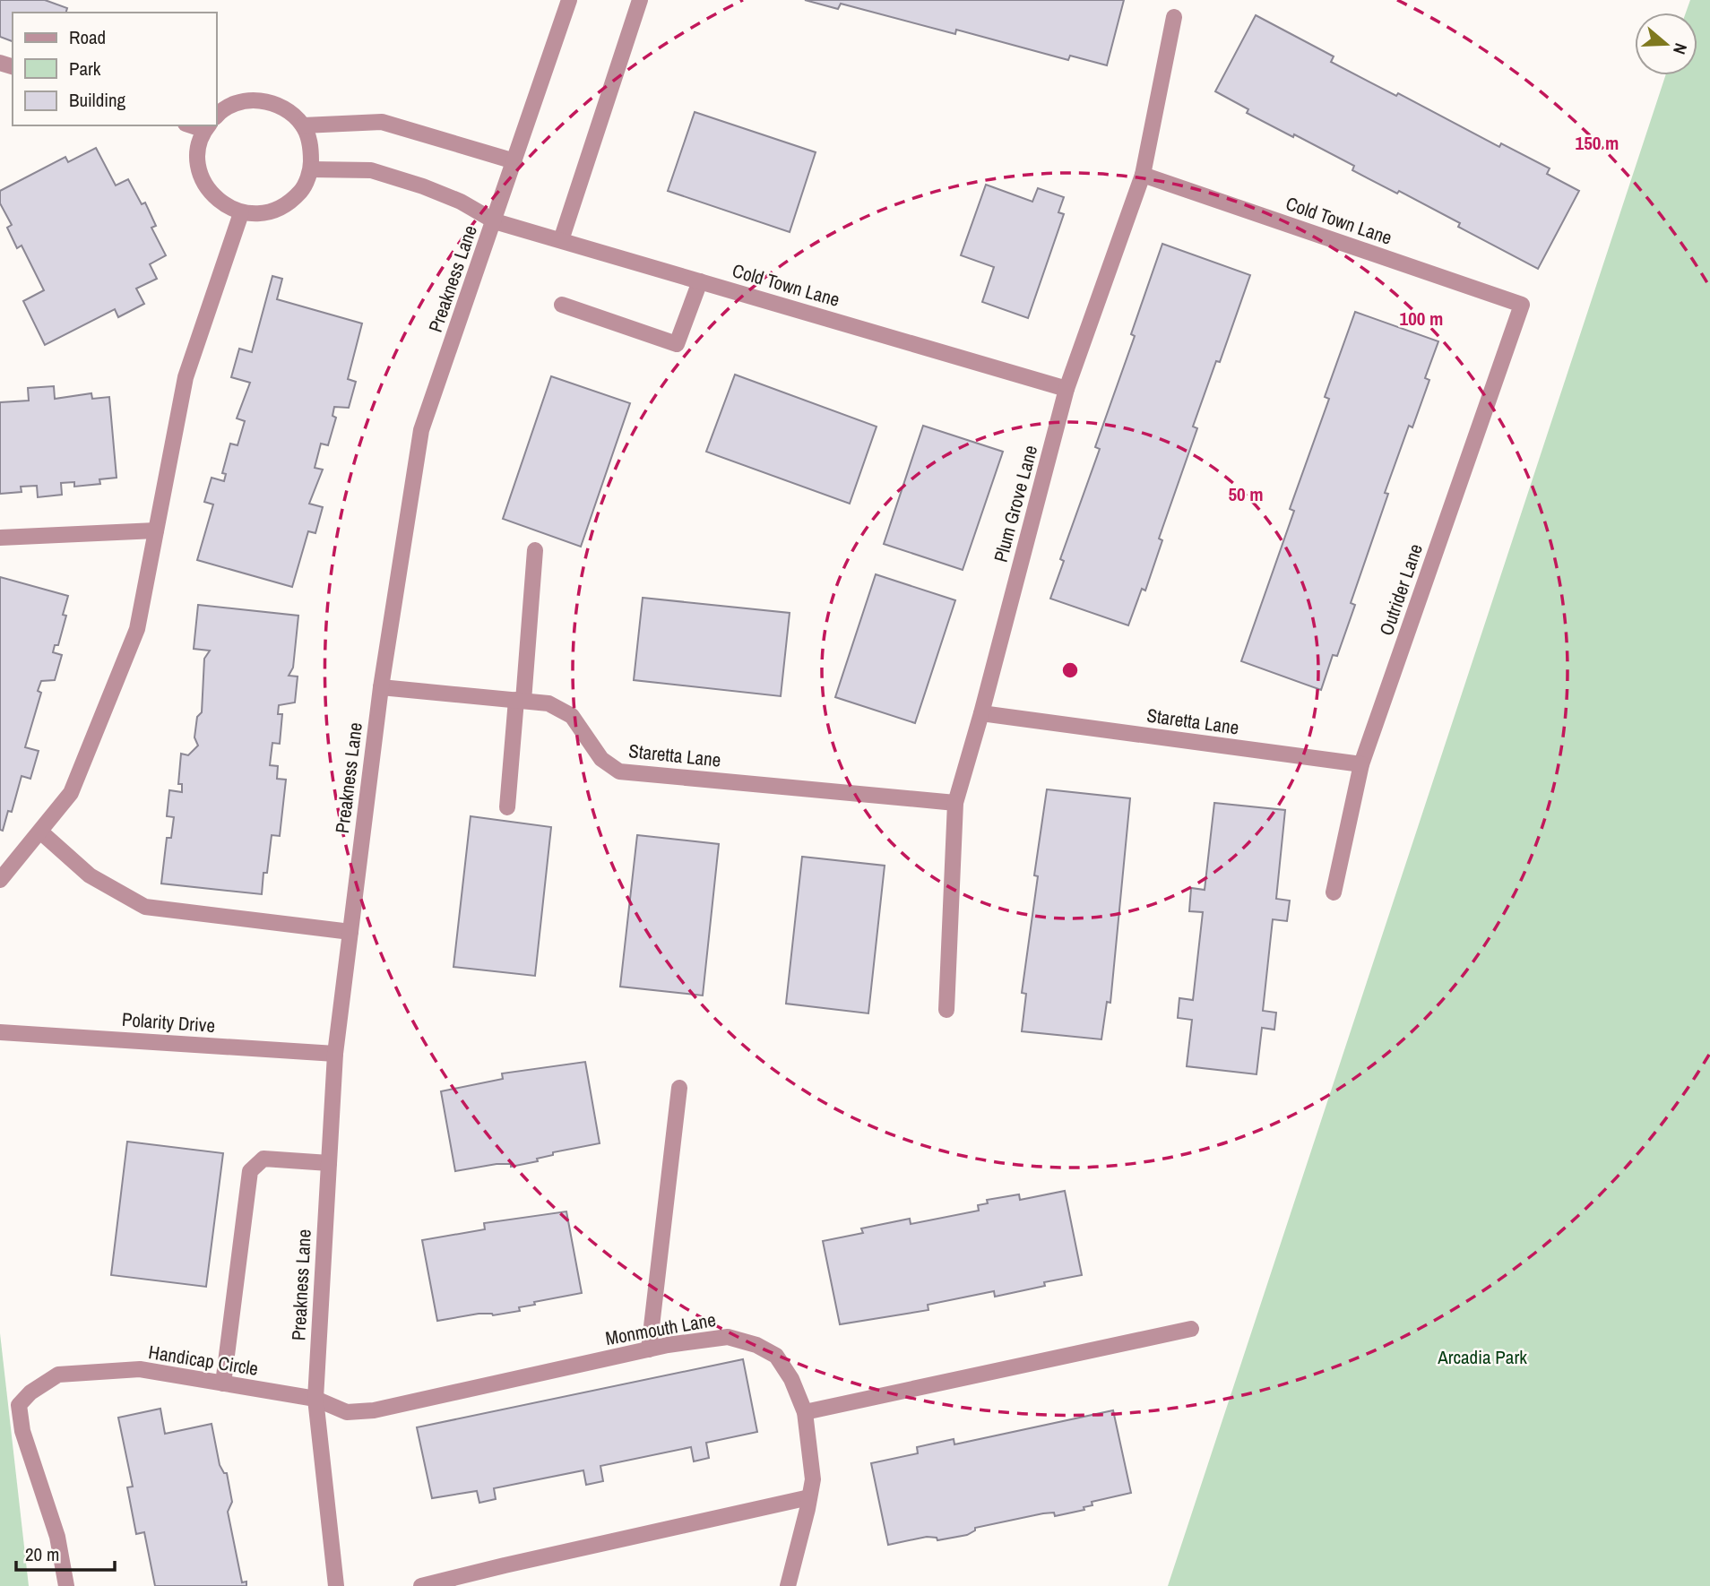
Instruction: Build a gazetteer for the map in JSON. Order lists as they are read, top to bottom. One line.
{"streets":{"street":["Cold Town Lane","Preakness Lane","Plum Grove Lane","Outrider Lane","Staretta Lane","Polarity Drive","Monmouth Lane","Handicap Circle"]},"crossings":[["Cold Town Lane","Preakness Lane"],["Cold Town Lane","Plum Grove Lane"],["Cold Town Lane","Outrider Lane"],["Preakness Lane","Staretta Lane"],["Preakness Lane","Polarity Drive"],["Preakness Lane","Monmouth Lane"],["Preakness Lane","Handicap Circle"],["Plum Grove Lane","Staretta Lane"],["Outrider Lane","Staretta Lane"],["Monmouth Lane","Handicap Circle"]],"parks":["Arcadia Park"],"legend":["Road","Park","Building"],"scale_bar":"20 m","north":"right","rings":["150 m","100 m","50 m"]}
